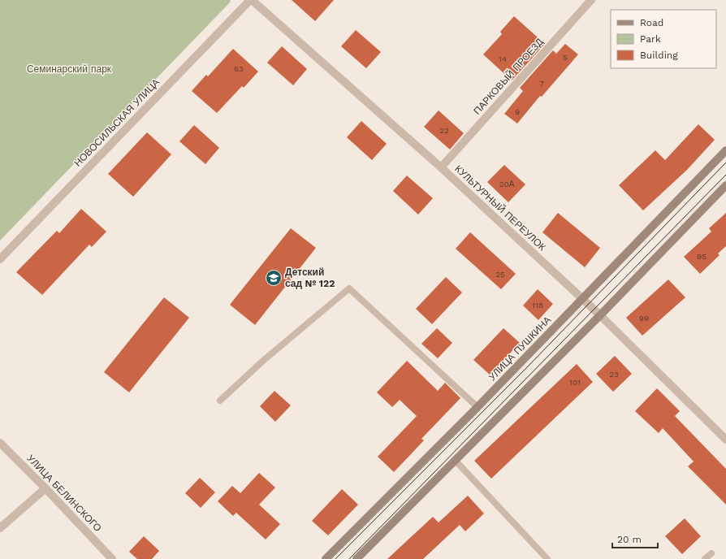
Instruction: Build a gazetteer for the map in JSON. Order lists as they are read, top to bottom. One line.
{"streets":{"main road":["УЛИЦА ПУШКИНА"],"street":["ПАРКОВЫЙ ПРОЕЗД","НОВОСИЛЬСКАЯ УЛИЦА","КУЛЬТУРНЫЙ ПЕРЕУЛОК","УЛИЦА БЕЛИНСКОГО"]},"crossings":[["ПАРКОВЫЙ ПРОЕЗД","КУЛЬТУРНЫЙ ПЕРЕУЛОК"],["НОВОСИЛЬСКАЯ УЛИЦА","КУЛЬТУРНЫЙ ПЕРЕУЛОК"],["КУЛЬТУРНЫЙ ПЕРЕУЛОК","УЛИЦА ПУШКИНА"]],"parks":["Семинарский парк"],"places":{"school or university":["Детский сад № 122"]},"house_numbers":["5","14","63","7","9","22","20А","95","25","118","99","23","101"],"legend":["Road","Park","Building"],"scale_bar":"20 m"}
